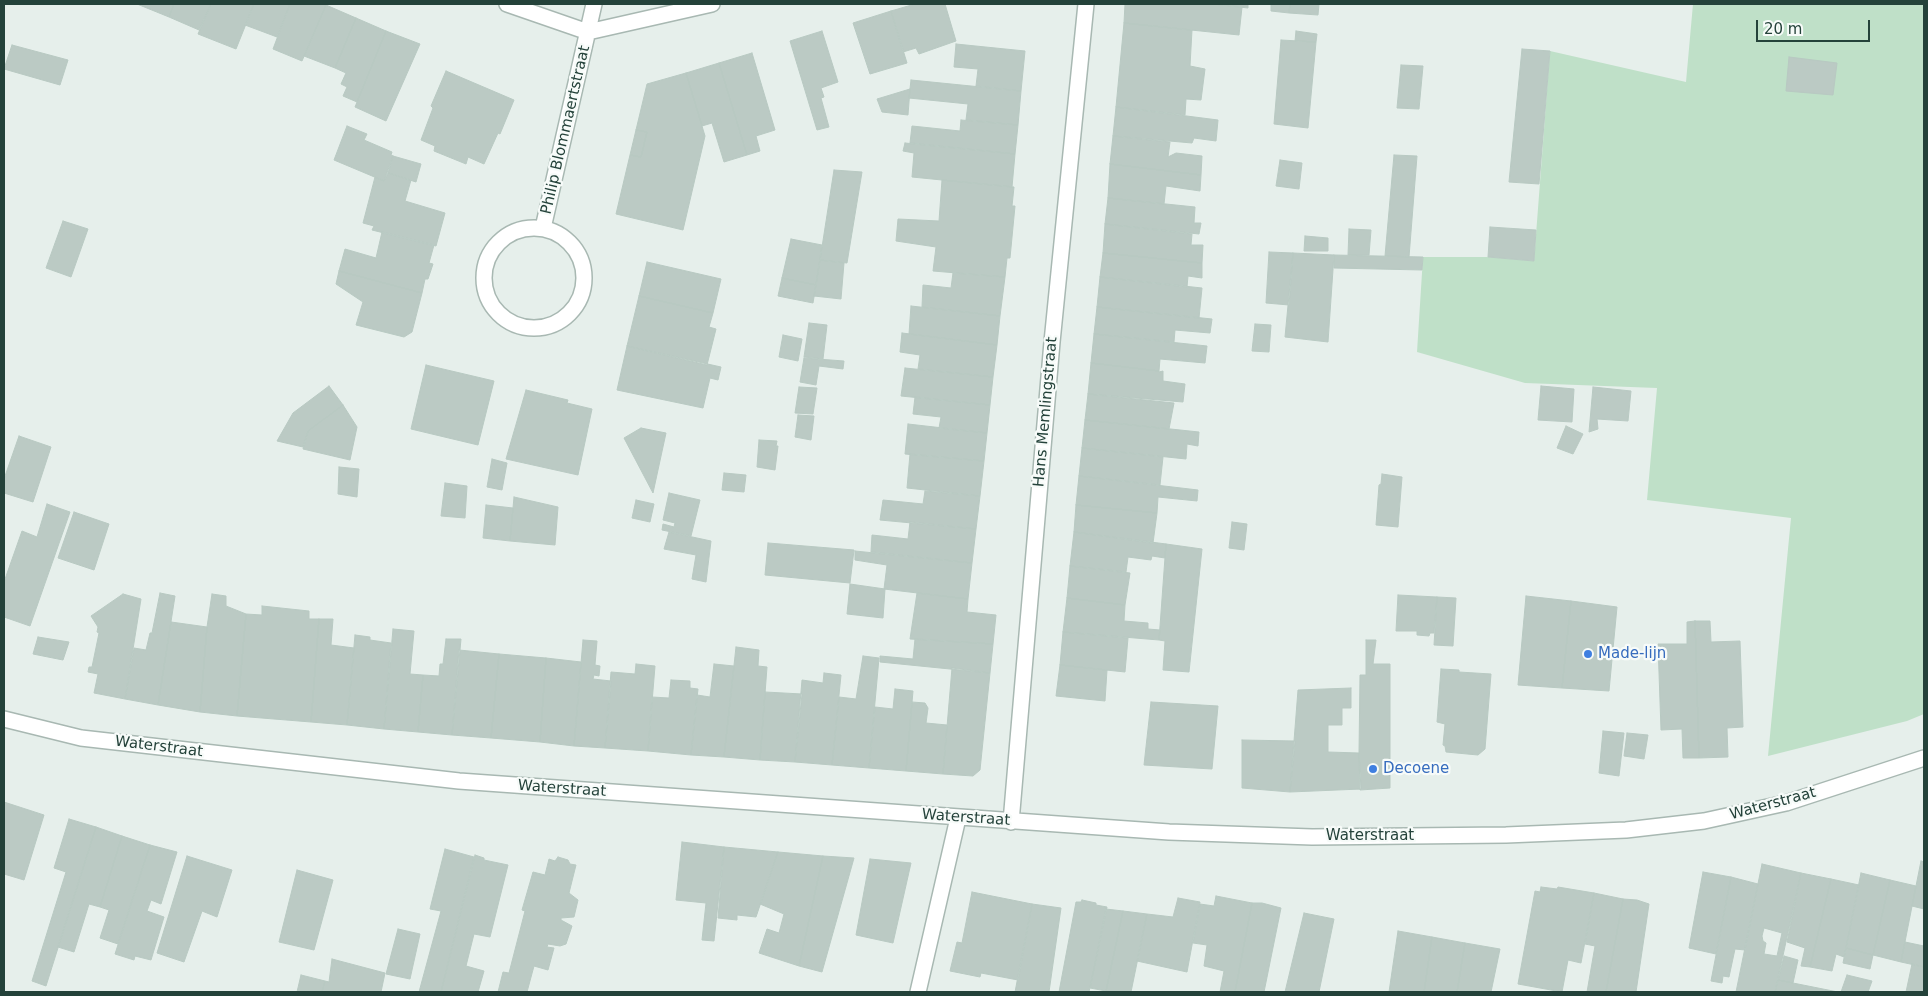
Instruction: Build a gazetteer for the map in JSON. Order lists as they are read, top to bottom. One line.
{"streets":{"street":["Philip Blommaertstraat","Hans Memlingstraat","Waterstraat"]},"crossings":[["Hans Memlingstraat","Waterstraat"]],"places":["Made-lijn","Decoene"],"scale_bar":"20 m"}
